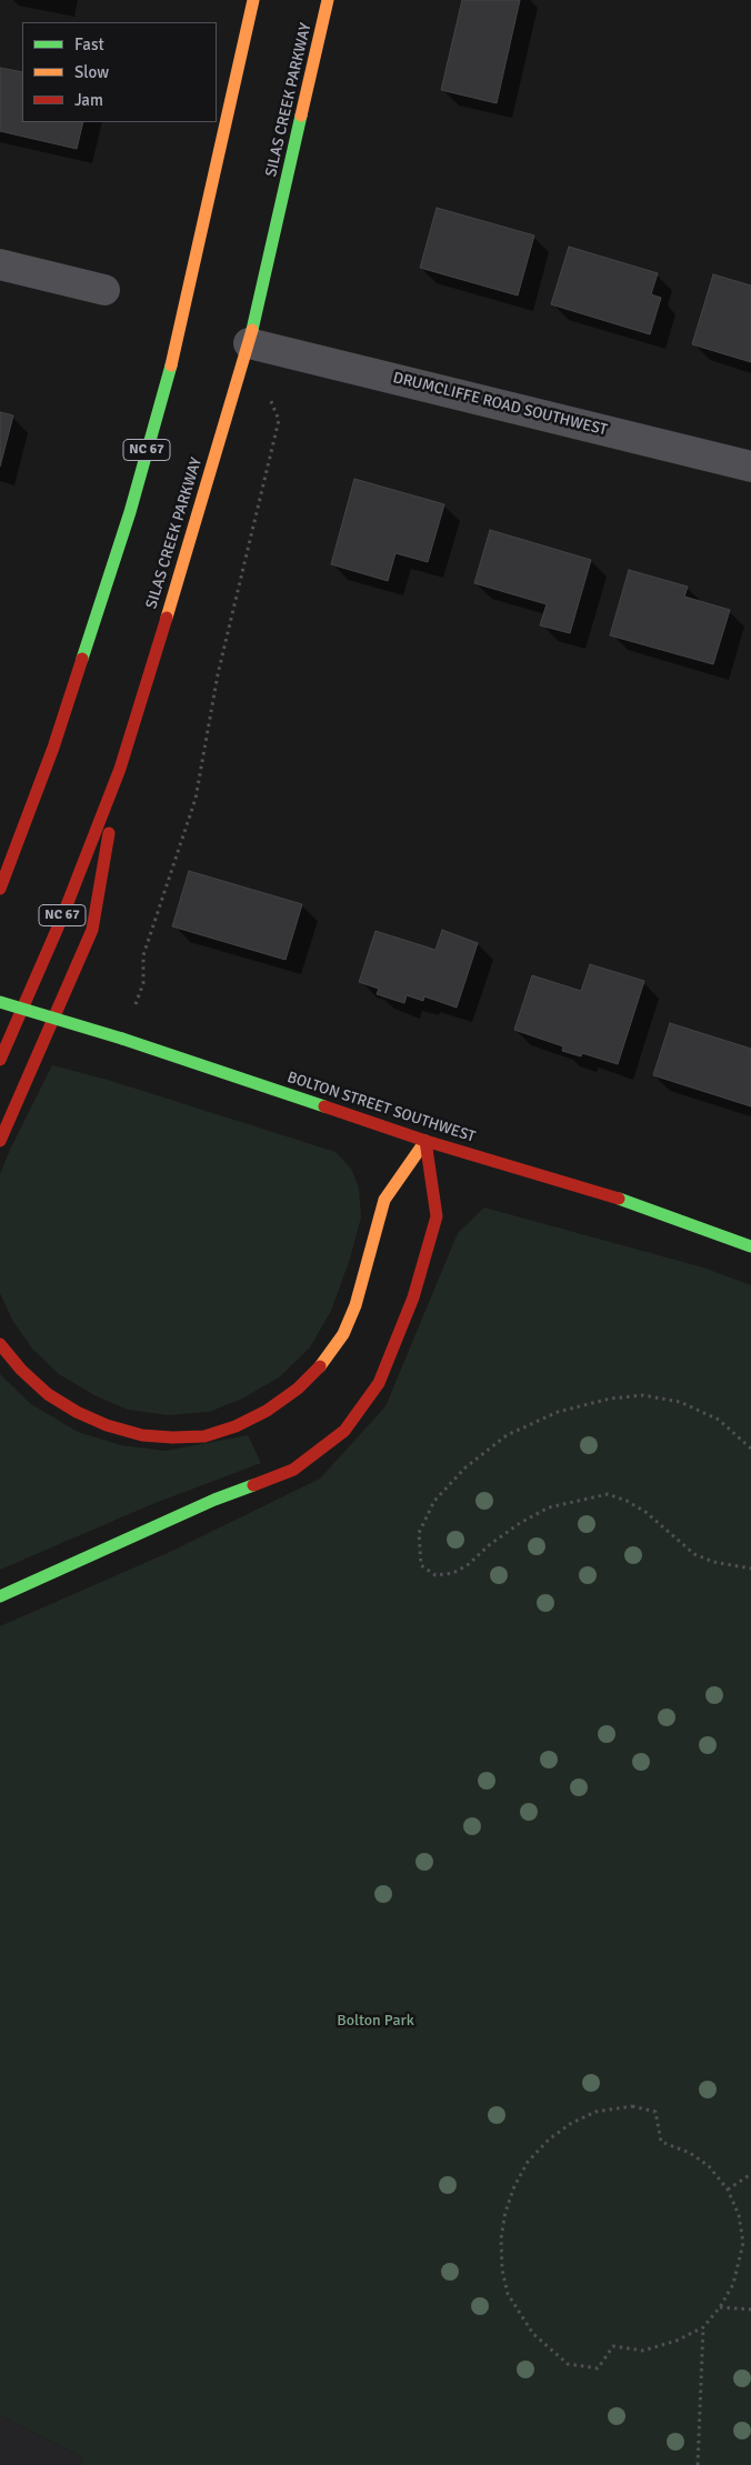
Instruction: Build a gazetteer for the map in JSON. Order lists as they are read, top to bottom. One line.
{"streets":{"main road":["SILAS CREEK PARKWAY","NC 67","BOLTON STREET SOUTHWEST"],"street":["DRUMCLIFFE ROAD SOUTHWEST"]},"crossings":[["SILAS CREEK PARKWAY","DRUMCLIFFE ROAD SOUTHWEST"]],"parks":["Bolton Park"],"legend":["Fast","Slow","Jam"]}
